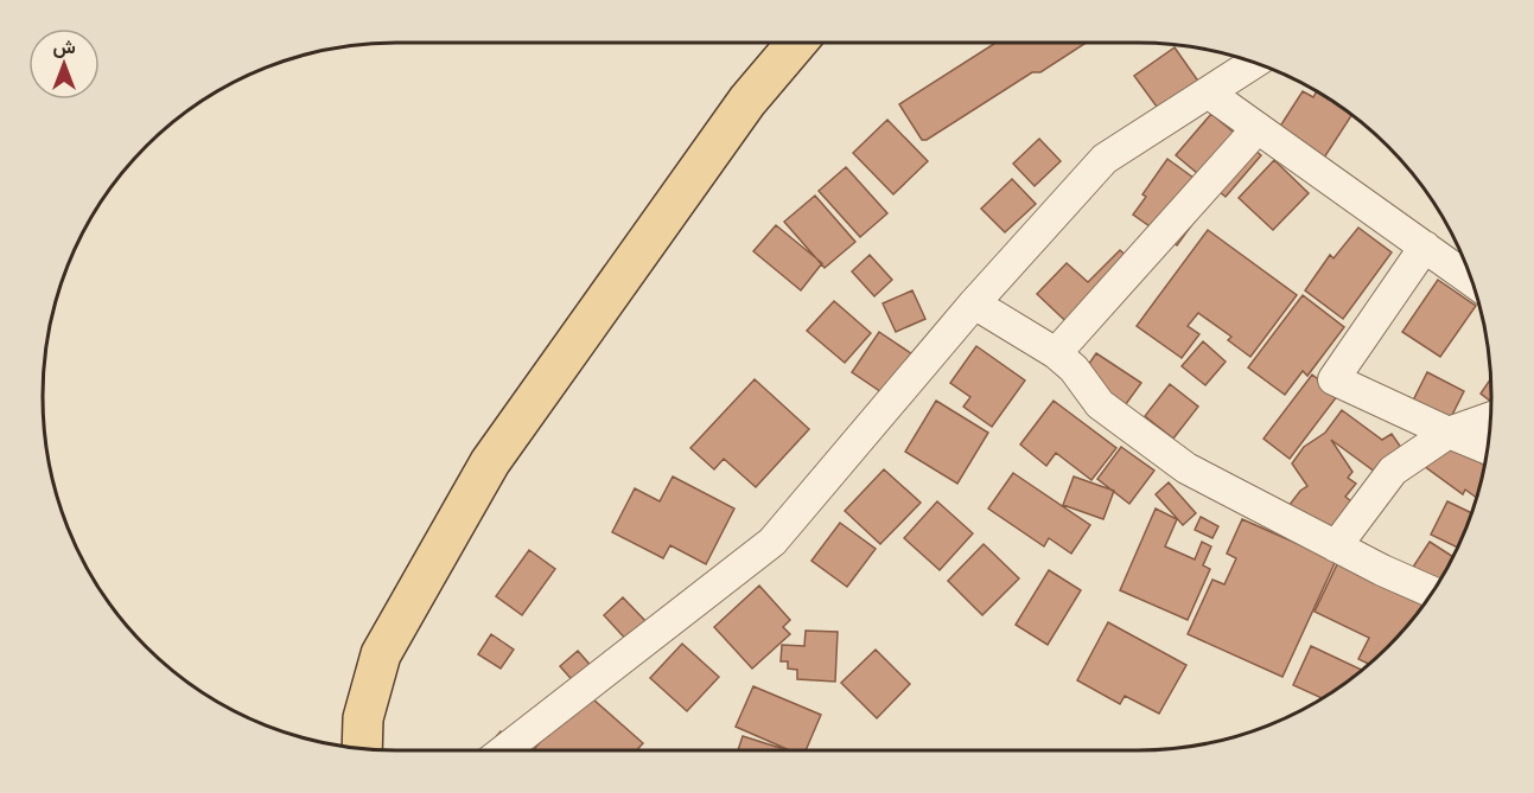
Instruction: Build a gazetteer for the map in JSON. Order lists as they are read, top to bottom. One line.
{"north":"top"}
